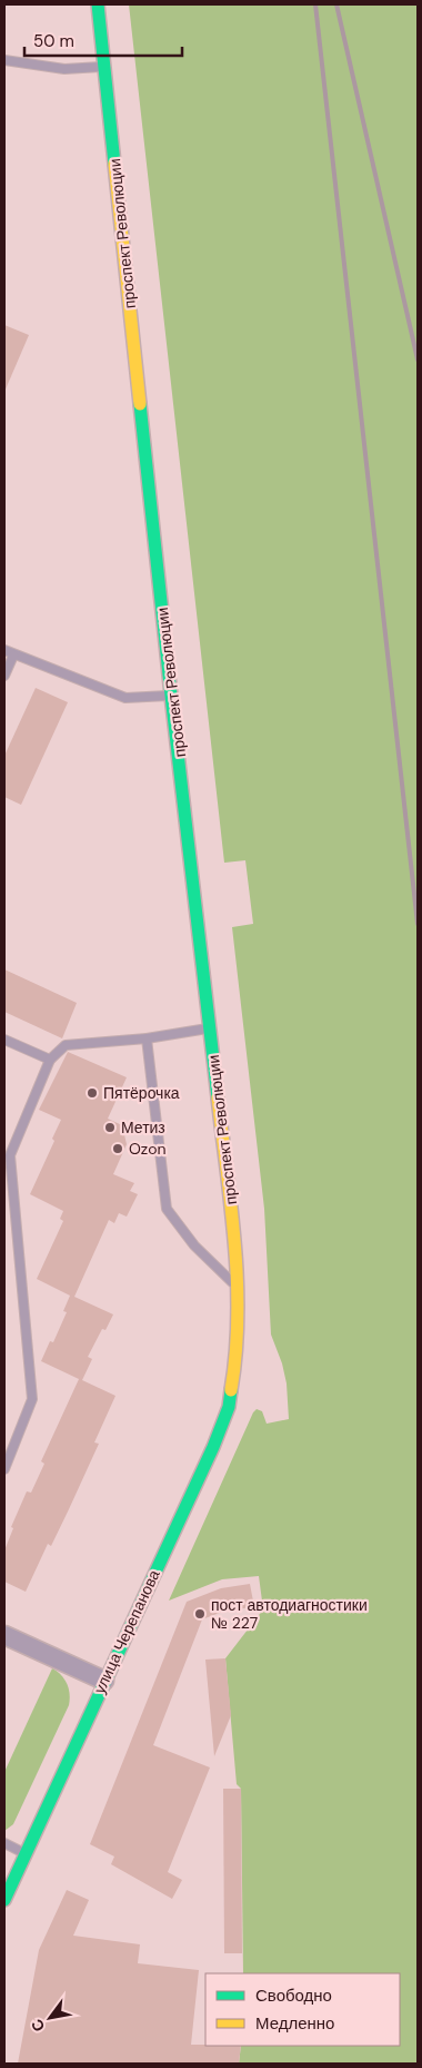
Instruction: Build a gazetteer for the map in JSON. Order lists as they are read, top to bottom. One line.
{"streets":{"main road":["проспект Революции","улица Черепанова"]},"crossings":[["проспект Революции","улица Черепанова"]],"places":["Пятёрочка","Метиз","Ozon","пост автодиагностики № 227"],"legend":["Свободно","Медленно"],"scale_bar":"50 m","north":"bottom left"}
